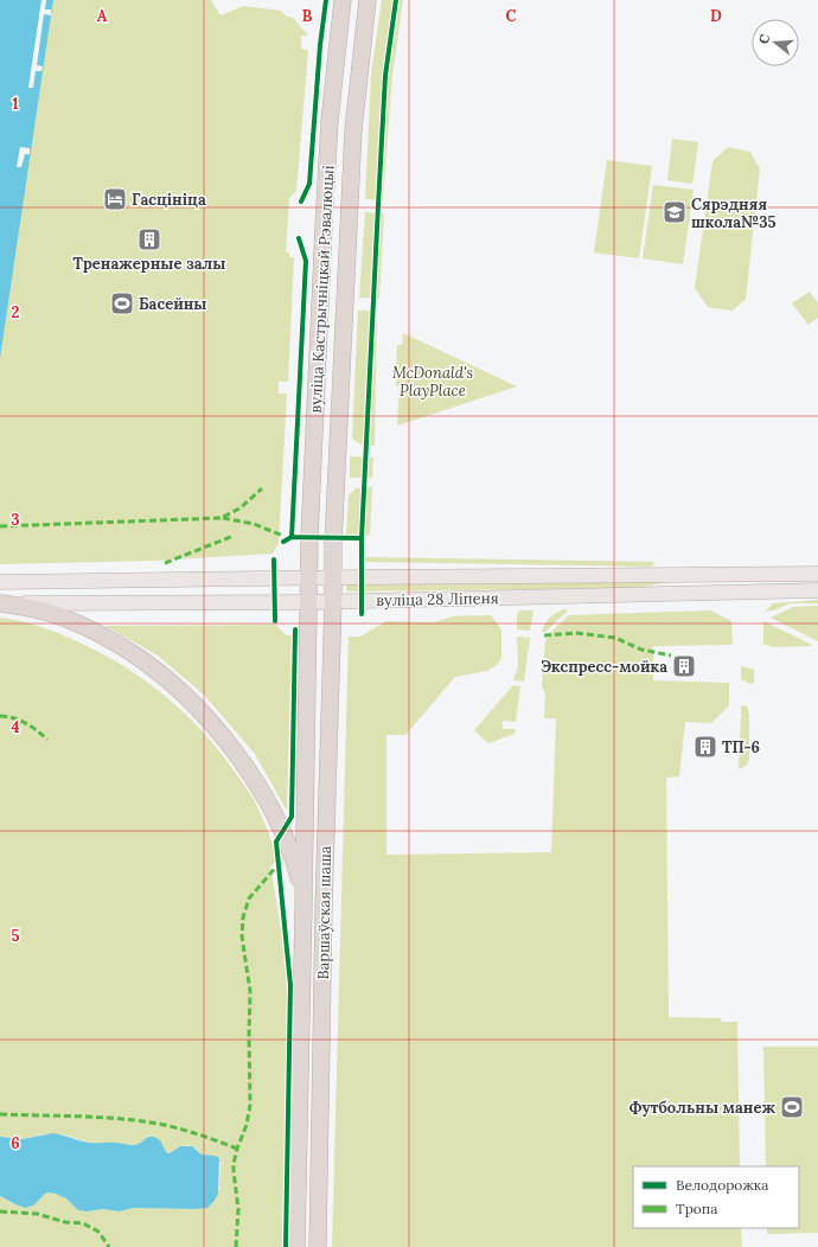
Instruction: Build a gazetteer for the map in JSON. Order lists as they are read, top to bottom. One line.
{"streets":{"highway":["вуліца Кастрычніцкай Рэвалюцыі","Варшаўская шаша"],"main road":["вуліца 28 Ліпеня"]},"crossings":[["вуліца Кастрычніцкай Рэвалюцыі","вуліца 28 Ліпеня"],["вуліца Кастрычніцкай Рэвалюцыі","Варшаўская шаша"],["вуліца 28 Ліпеня","Варшаўская шаша"]],"parks":["McDonald's PlayPlace"],"places":{"hotel":["Гасцініца"],"school or university":["Сярэдняя школа№35"],"building":["Тренажерные залы","Экспресс-мойка","ТП-6"],"sports":["Басейны","Футбольны манеж"]},"legend":["Велодорожка","Тропа"],"north":"left","grid":{"columns":["A","B","C","D"],"rows":["1","2","3","4","5","6"]}}
